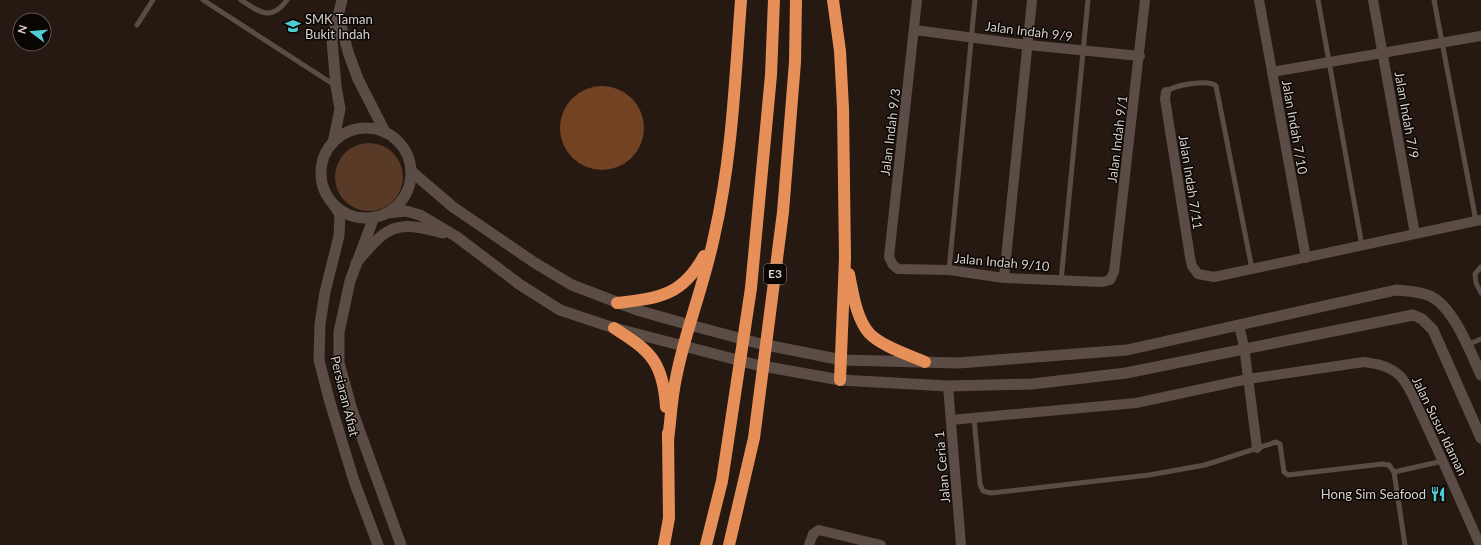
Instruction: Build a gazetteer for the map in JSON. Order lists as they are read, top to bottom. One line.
{"streets":{"highway":["E3"],"main road":["Persiaran Afiat"],"street":["Jalan Indah 9/9","Jalan Indah 7/9","Jalan Indah 7/10","Jalan Indah 9/3","Jalan Indah 9/1","Jalan Indah 7/11","Jalan Indah 9/10","Jalan Susur Idaman","Jalan Ceria 1"]},"crossings":[["Jalan Indah 9/9","Jalan Indah 9/3"],["Jalan Indah 9/9","Jalan Indah 9/1"],["Jalan Indah 9/3","Jalan Indah 9/10"],["Jalan Indah 9/1","Jalan Indah 9/10"],["Jalan Susur Idaman","Jalan Ceria 1"]],"places":{"school or university":["SMK Taman Bukit Indah"],"restaurant":["Hong Sim Seafood"]},"north":"left"}
